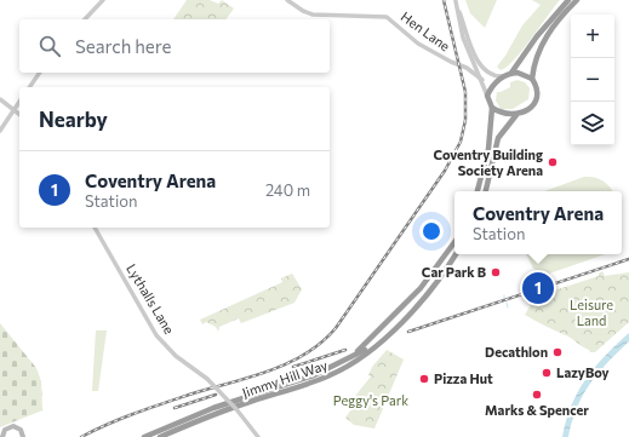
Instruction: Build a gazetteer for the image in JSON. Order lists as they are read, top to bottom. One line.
{"streets":{"highway":["Jimmy Hill Way"],"street":["Hen Lane","Lythalls Lane"]},"parks":["Leisure Land","Peggy's Park"],"places":["Coventry Building Society Arena","Car Park B","Decathlon","LazyBoy","Pizza Hut","Marks & Spencer"],"page":{"map_buttons":["+","−"],"search":"Search here","heading":"Nearby","list":[{"mark":"1","name":"Coventry Arena","note":"Station","value":"240 m"}],"popup":["Coventry Arena","Station"],"pins":"1"}}
